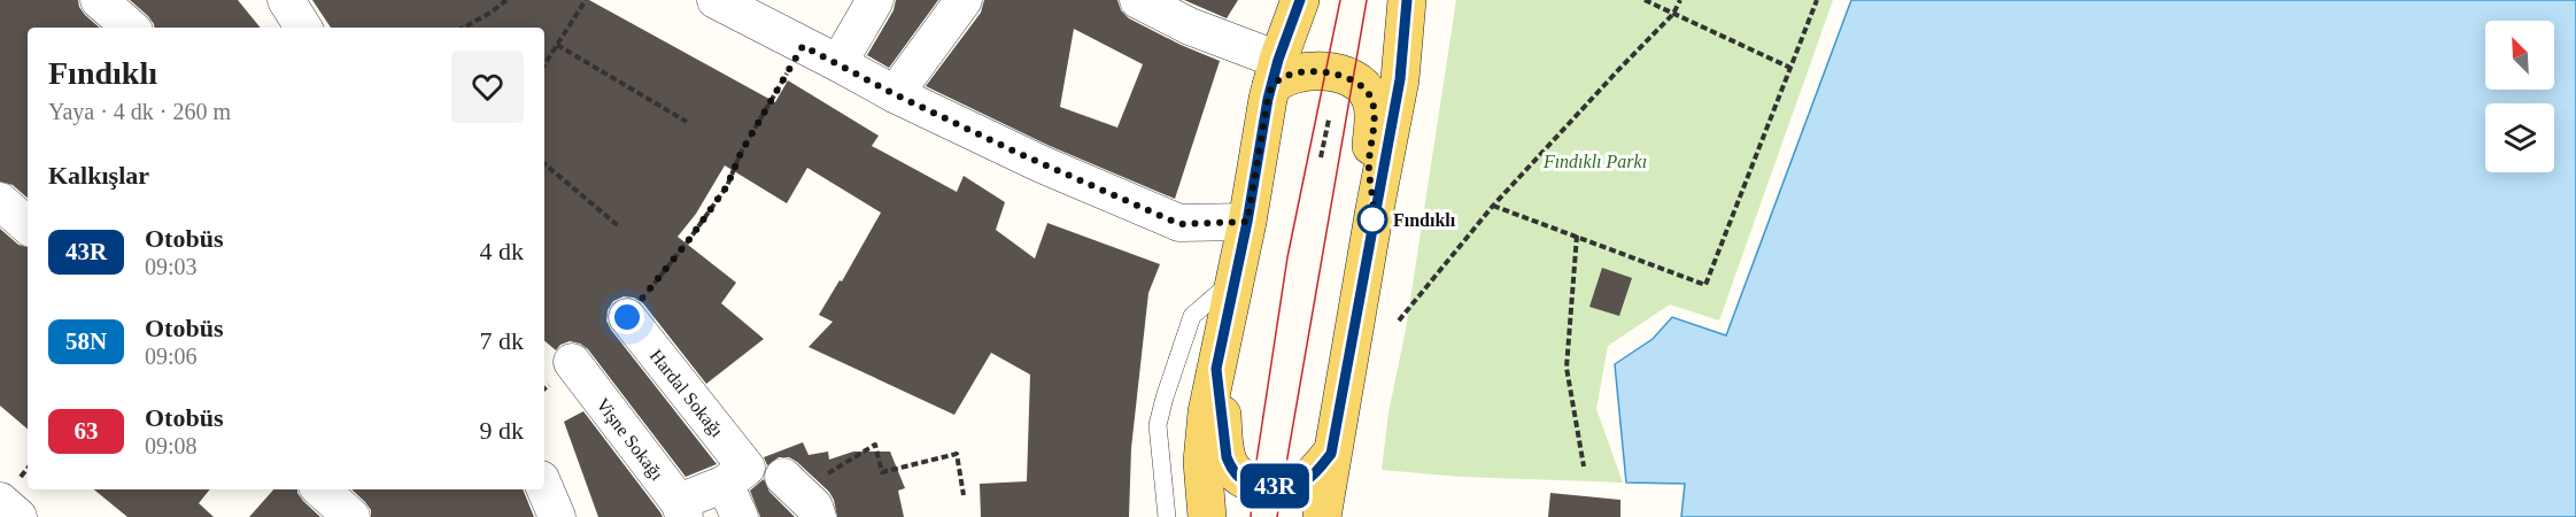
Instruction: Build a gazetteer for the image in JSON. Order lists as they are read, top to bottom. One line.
{"streets":{"street":["Hardal Sokağı","Vişne Sokağı"]},"parks":["Fındıklı Parkı"],"places":["Fındıklı"],"lines":["bus line 43R"],"north":"top left","page":{"on_map":"43R","heading":[["Fındıklı","Yaya · 4 dk · 260 m"],"Kalkışlar"],"list":[{"mark":"43R","name":"Otobüs","note":"09:03","value":"4 dk"},{"mark":"58N","name":"Otobüs","note":"09:06","value":"7 dk"},{"mark":"63","name":"Otobüs","note":"09:08","value":"9 dk"}]}}
